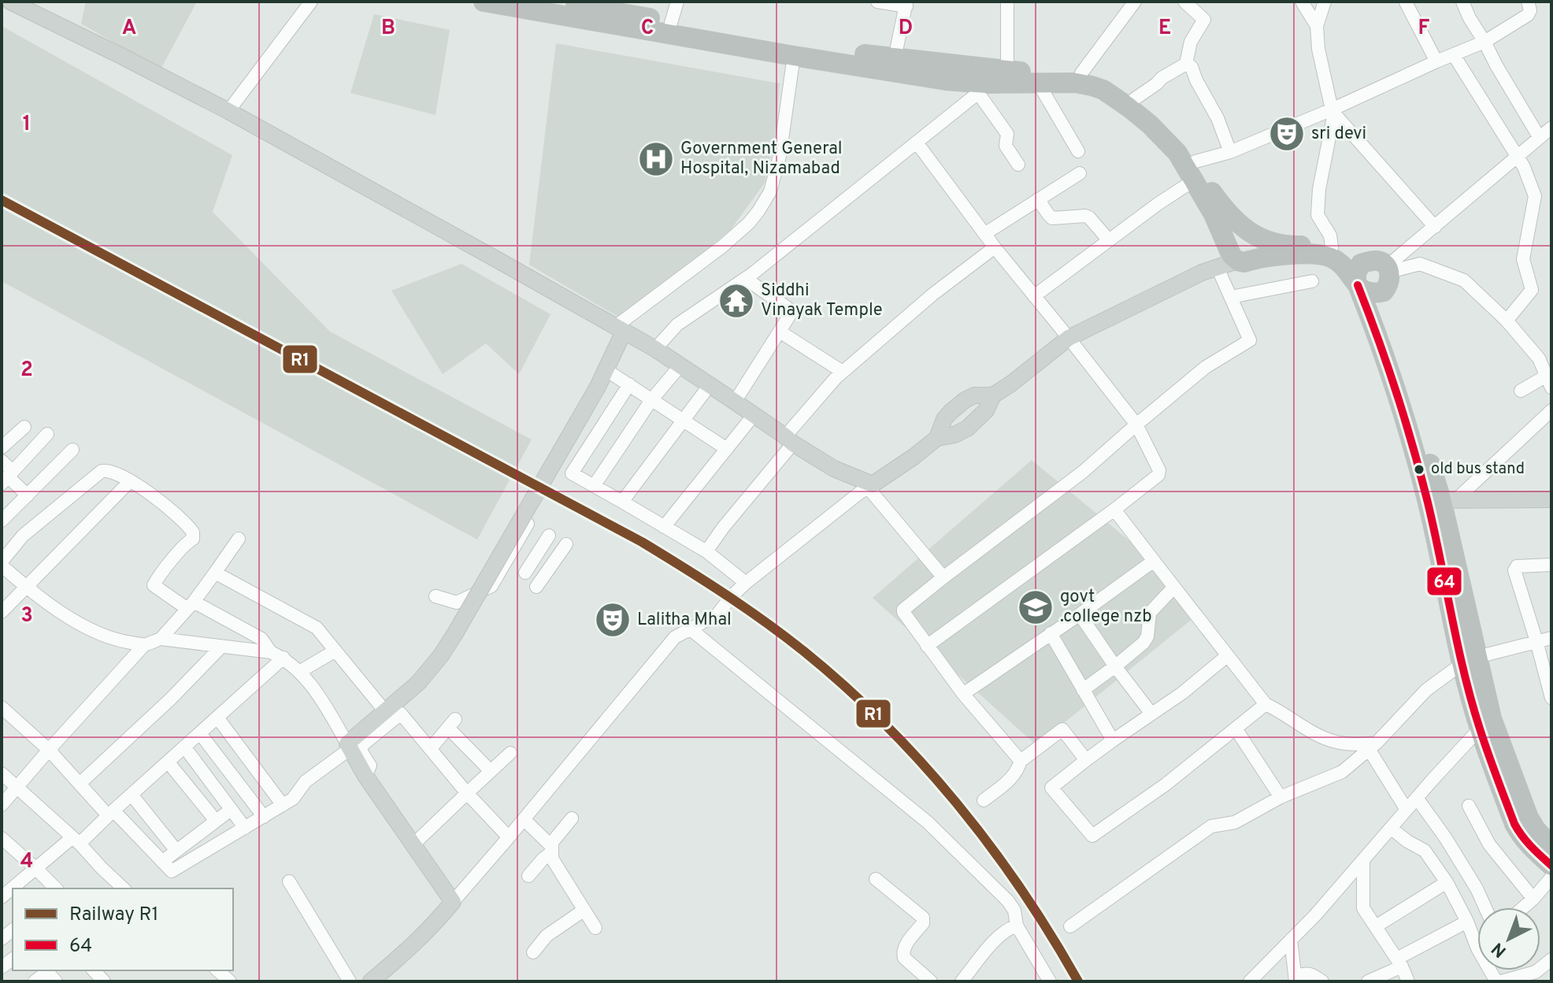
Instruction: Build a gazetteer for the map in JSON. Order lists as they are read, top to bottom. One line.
{"places":{"theatre":["sri devi","Lalitha Mhal"],"hospital":["Government General Hospital, Nizamabad"],"temple":["Siddhi Vinayak Temple"],"other":["old bus stand"],"school or university":["govt .college nzb"]},"lines":["rail line R1","transit line 64"],"legend":["Railway R1","64"],"north":"bottom left","grid":{"columns":["A","B","C","D","E","F"],"rows":["1","2","3","4"]}}
